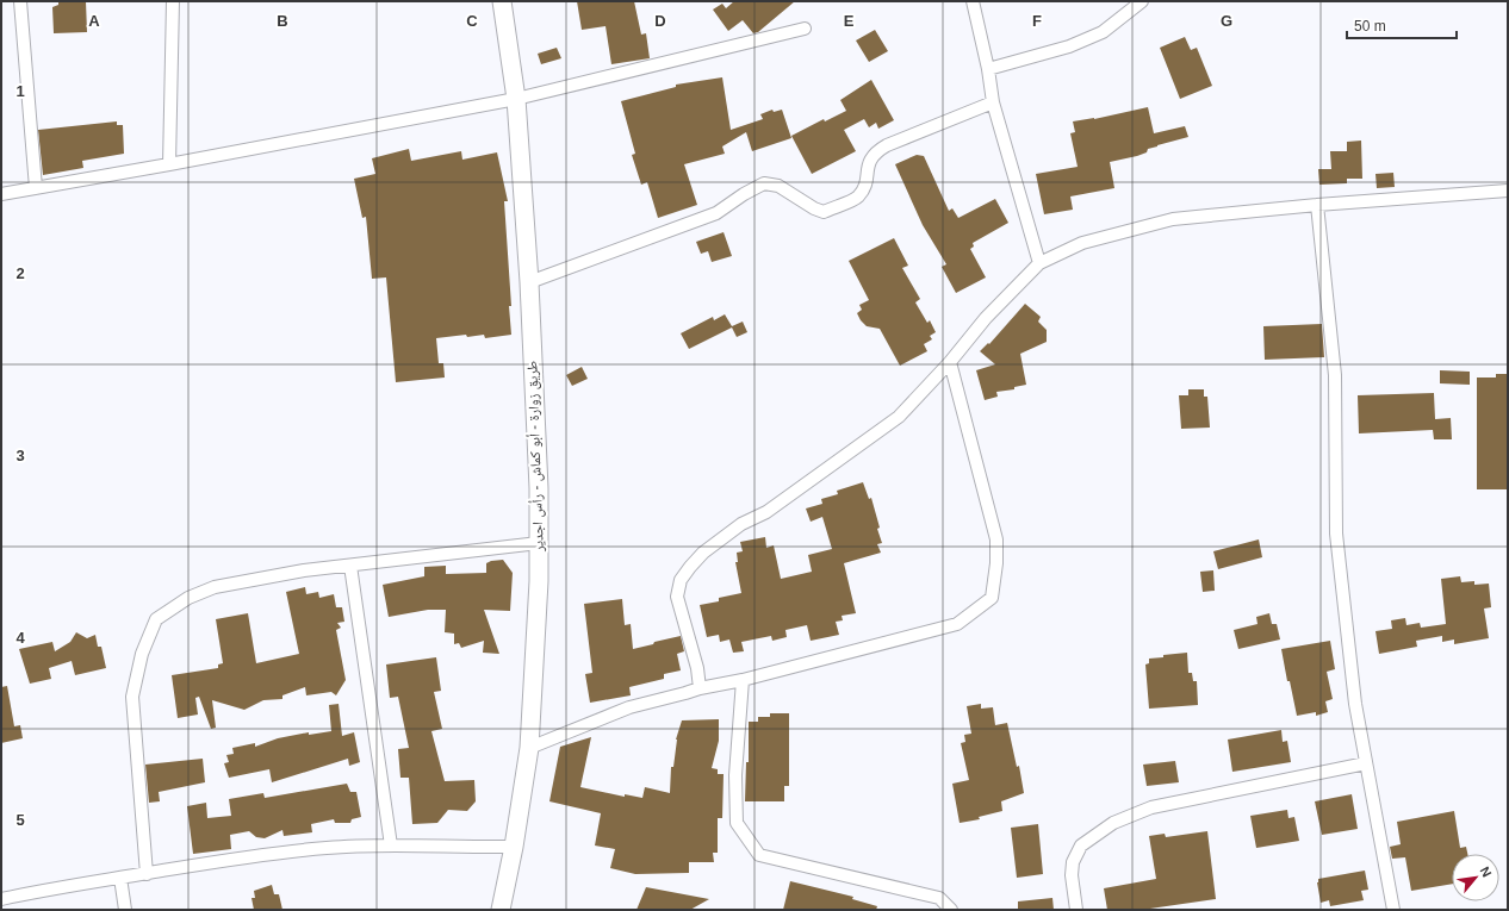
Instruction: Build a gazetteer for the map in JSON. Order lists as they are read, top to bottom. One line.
{"streets":{"main road":["طريق زوارة - أبو كماش - رأس اجدير"]},"scale_bar":"50 m","north":"top right","grid":{"columns":["A","B","C","D","E","F","G"],"rows":["1","2","3","4","5"]}}
